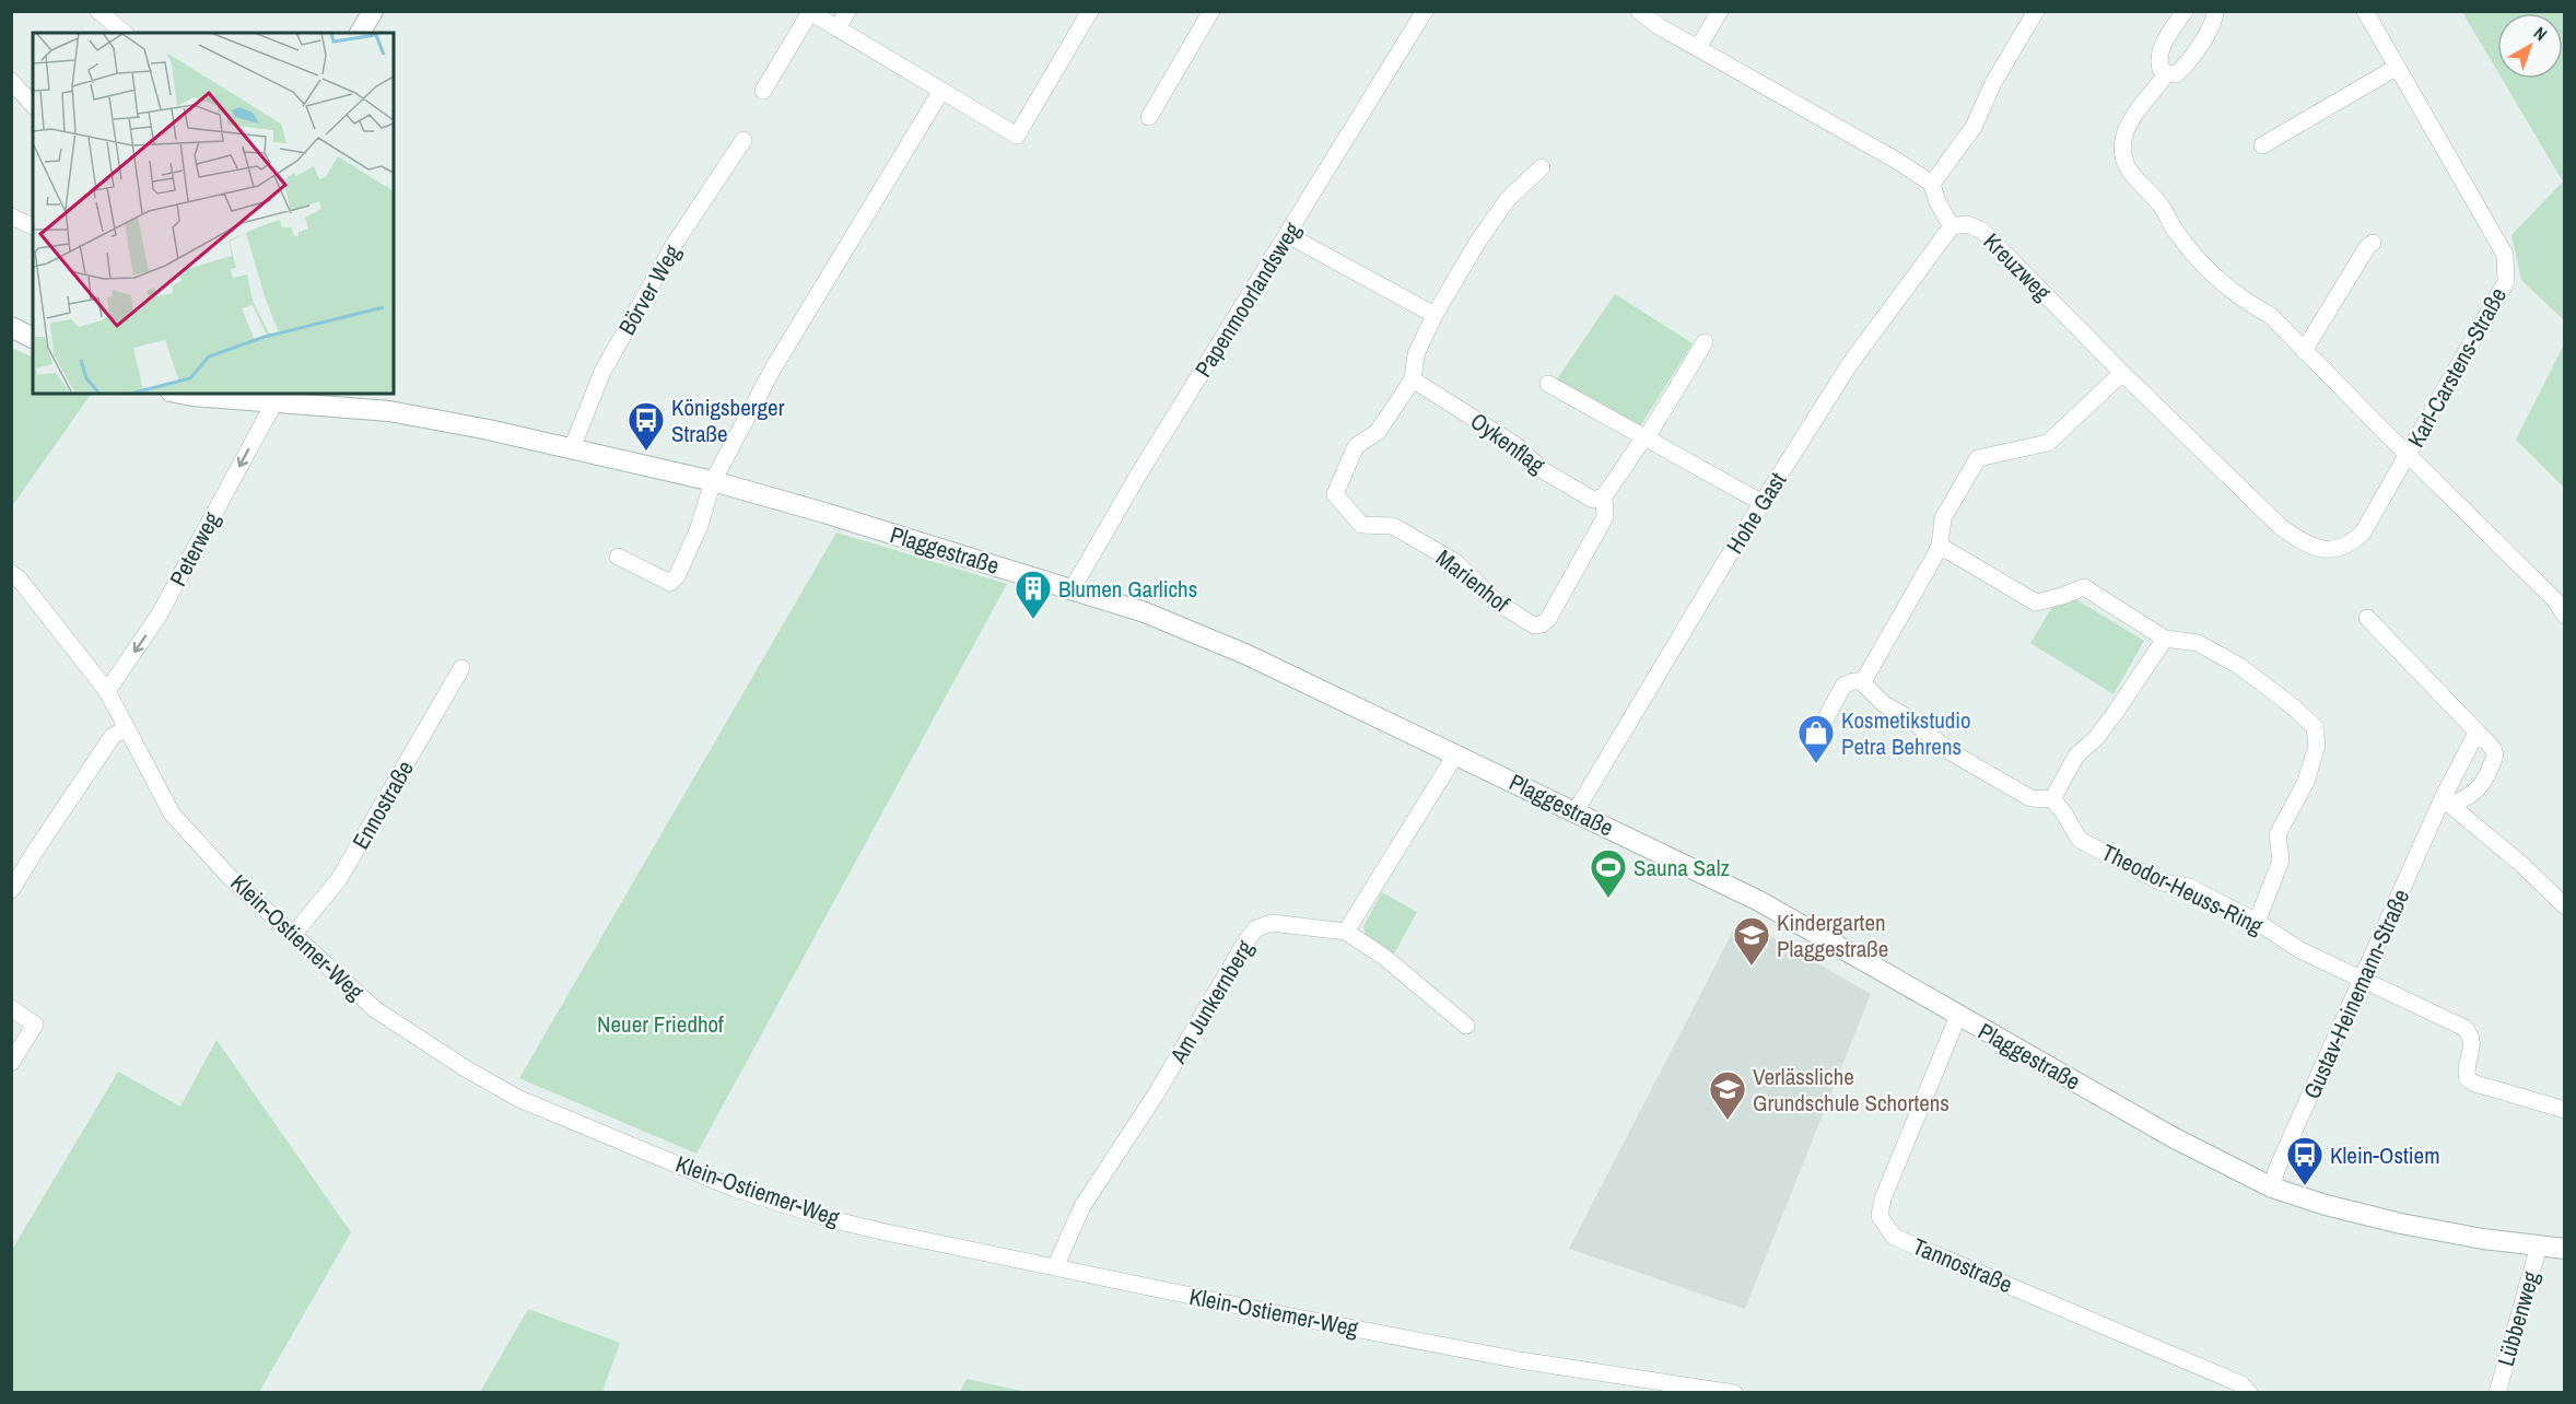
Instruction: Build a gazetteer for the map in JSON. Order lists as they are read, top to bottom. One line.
{"streets":{"street":["Kreuzweg","Börver Weg","Papenmoorlandsweg","Karl-Carstens-Straße","Oykenflag","Hohe Gast","Peterweg","Plaggestraße","Marienhof","Ennostraße","Theodor-Heuss-Ring","Klein-Ostiemer-Weg","Gustav-Heinemann-Straße","Am Junkernberg","Tannostraße","Lübbenweg"]},"crossings":[["Kreuzweg","Karl-Carstens-Straße"],["Kreuzweg","Hohe Gast"],["Börver Weg","Plaggestraße"],["Papenmoorlandsweg","Plaggestraße"],["Oykenflag","Marienhof"],["Hohe Gast","Plaggestraße"],["Peterweg","Plaggestraße"],["Peterweg","Klein-Ostiemer-Weg"],["Plaggestraße","Gustav-Heinemann-Straße"],["Plaggestraße","Tannostraße"],["Plaggestraße","Lübbenweg"],["Ennostraße","Klein-Ostiemer-Weg"],["Theodor-Heuss-Ring","Gustav-Heinemann-Straße"],["Klein-Ostiemer-Weg","Am Junkernberg"]],"one_way":["Peterweg"],"parks":["Neuer Friedhof"],"places":{"bus stop":["Königsberger Straße","Klein-Ostiem"],"building":["Blumen Garlichs"],"shop":["Kosmetikstudio Petra Behrens"],"sports":["Sauna Salz"],"school or university":["Kindergarten Plaggestraße","Verlässliche Grundschule Schortens"]},"north":"top right"}
